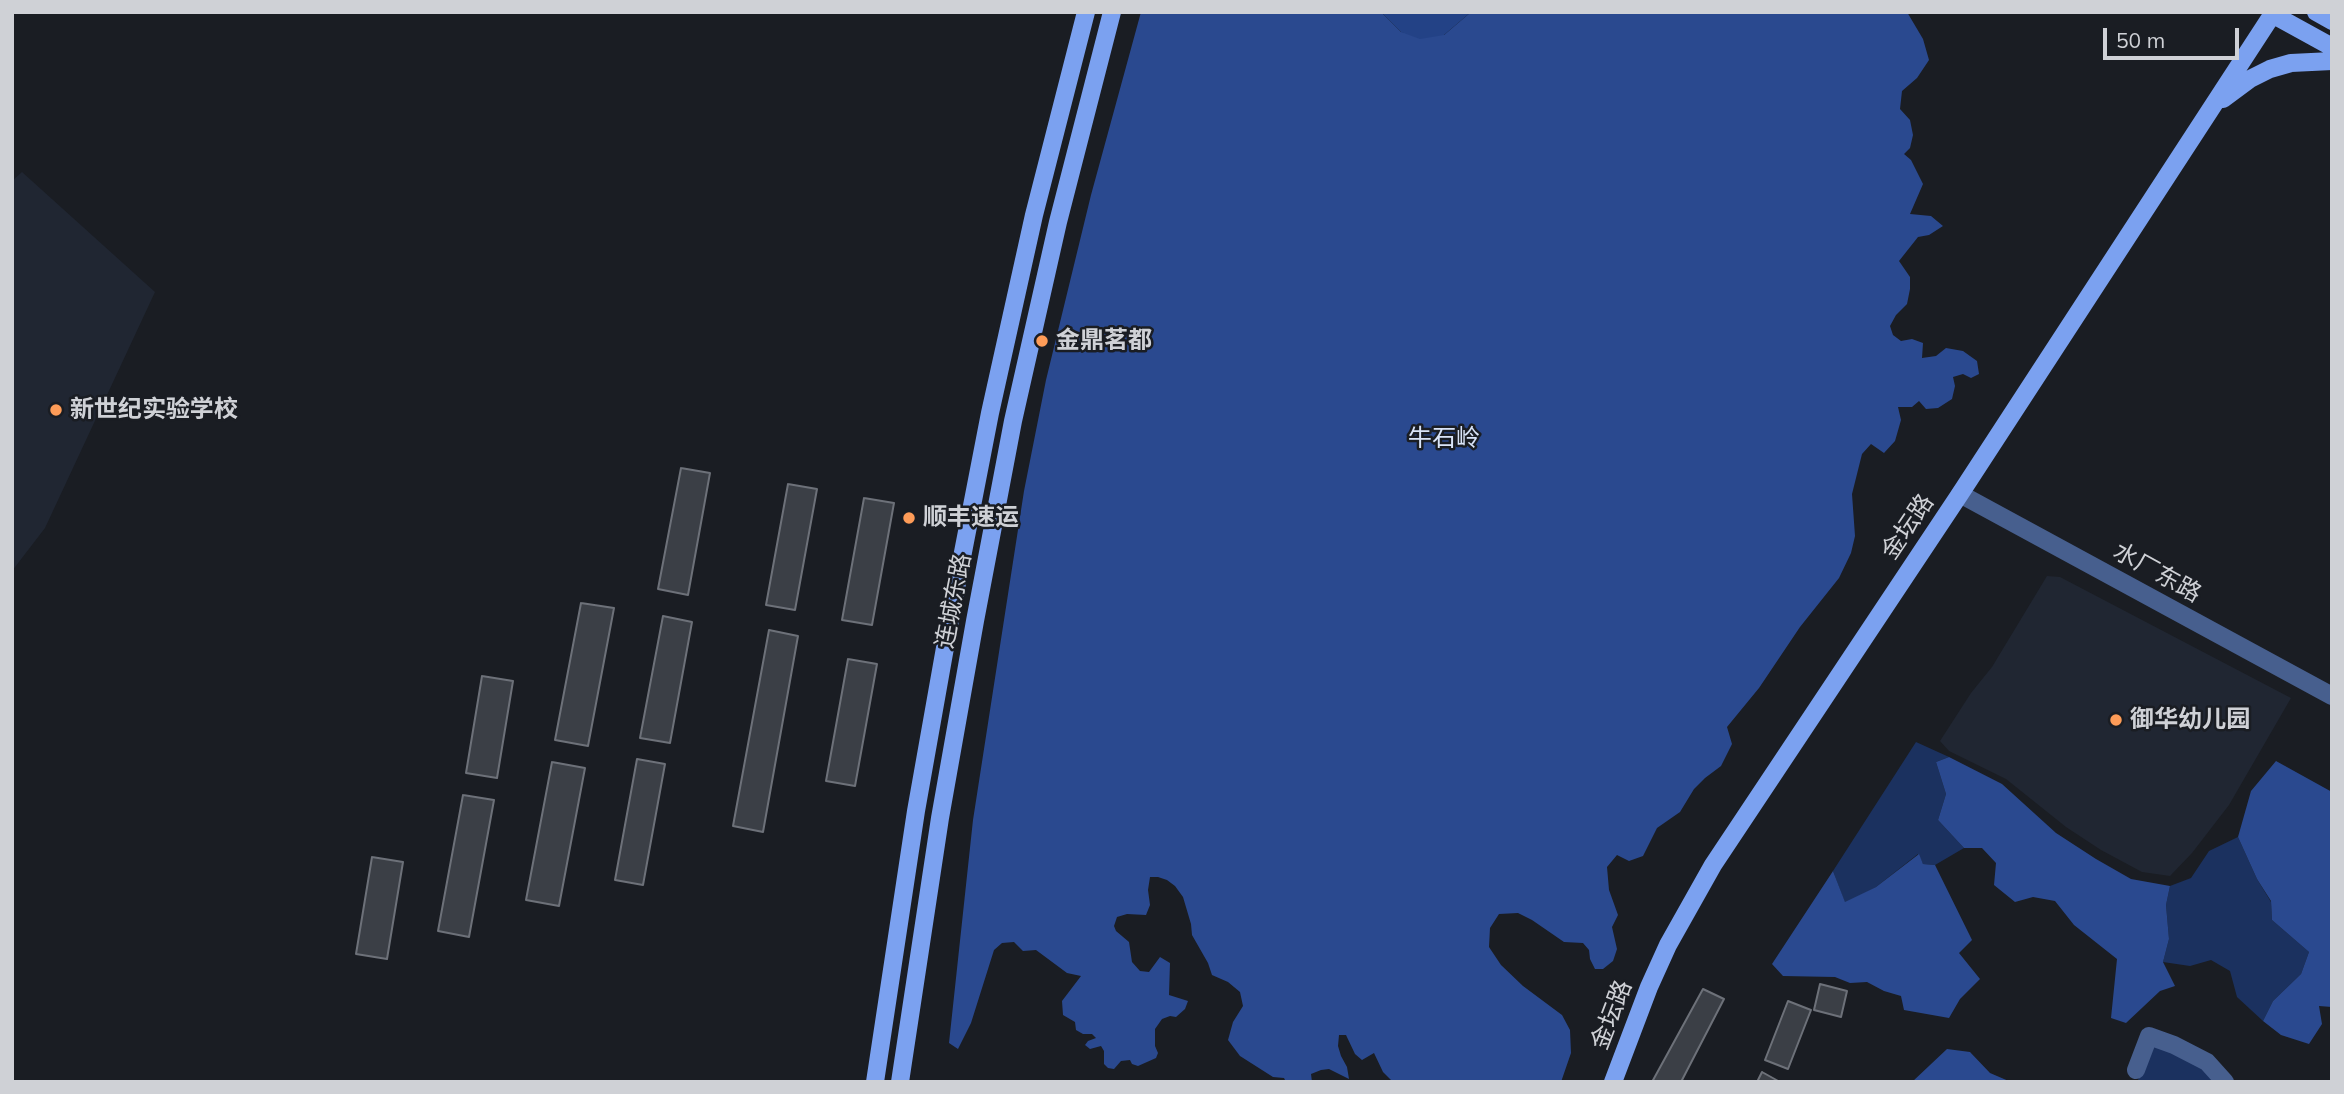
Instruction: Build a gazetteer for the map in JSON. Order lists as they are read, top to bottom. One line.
{"streets":{"main road":["金坛路","连城东路"],"street":["水厂东路"]},"crossings":[["金坛路","水厂东路"]],"parks":["牛石岭"],"places":["金鼎茗都","新世纪实验学校","顺丰速运","御华幼儿园"],"scale_bar":"50 m"}
